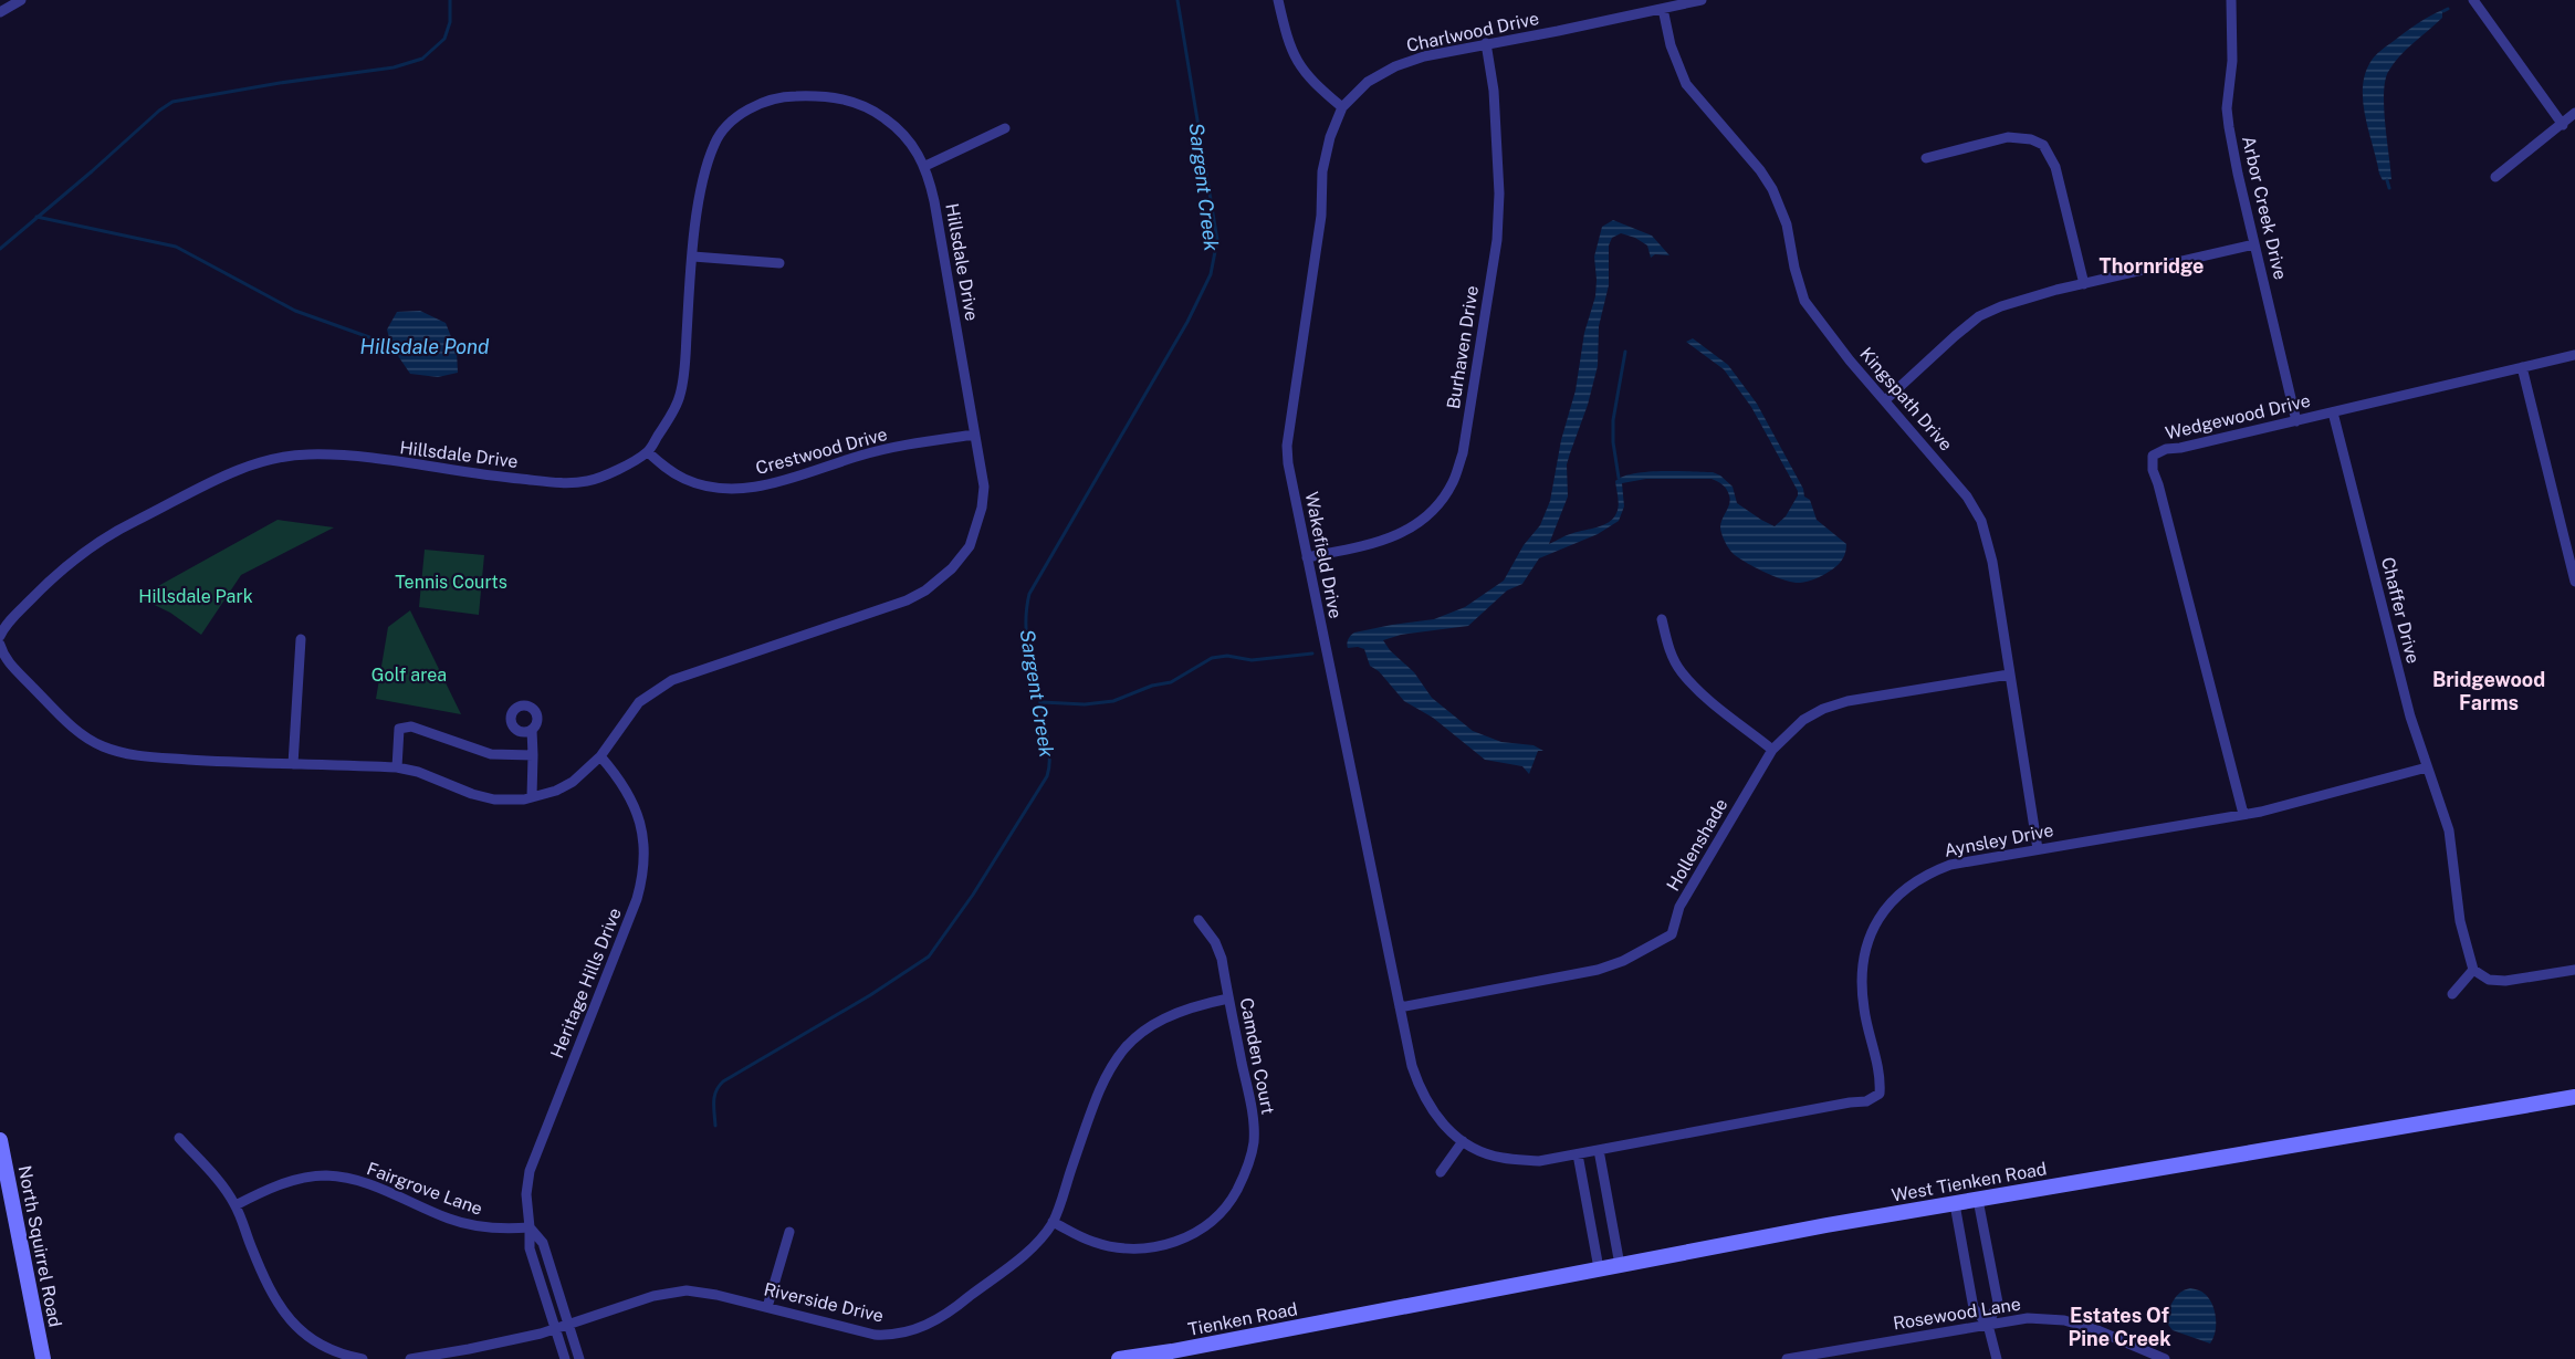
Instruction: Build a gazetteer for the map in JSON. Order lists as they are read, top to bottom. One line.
{"streets":{"street":["Charlwood Drive","Arbor Creek Drive","Hillsdale Drive","Burhaven Drive","Kingspath Drive","Wedgewood Drive","Crestwood Drive","Wakefield Drive","Chaffer Drive","Aynsley Drive","Hollenshade","Heritage Hills Drive","Camden Court","West Tienken Road","Fairgrove Lane","North Squirrel Road","Riverside Drive","Rosewood Lane","Tienken Road"]},"crossings":[["Charlwood Drive","Burhaven Drive"],["Charlwood Drive","Kingspath Drive"],["Charlwood Drive","Wakefield Drive"],["Arbor Creek Drive","Wedgewood Drive"],["Hillsdale Drive","Crestwood Drive"],["Hillsdale Drive","Heritage Hills Drive"],["Burhaven Drive","Wakefield Drive"],["Kingspath Drive","Aynsley Drive"],["Kingspath Drive","Hollenshade"],["Wedgewood Drive","Chaffer Drive"],["Wedgewood Drive","Aynsley Drive"],["Wakefield Drive","Aynsley Drive"],["Wakefield Drive","Hollenshade"],["Chaffer Drive","Aynsley Drive"],["Heritage Hills Drive","Fairgrove Lane"],["Heritage Hills Drive","Riverside Drive"],["Camden Court","Riverside Drive"],["West Tienken Road","Tienken Road"]],"districts":["Thornridge","Bridgewood Farms","Estates Of Pine Creek"],"water":["Sargent Creek","Hillsdale Pond"],"parks":["Tennis Courts","Hillsdale Park","Golf area"]}
